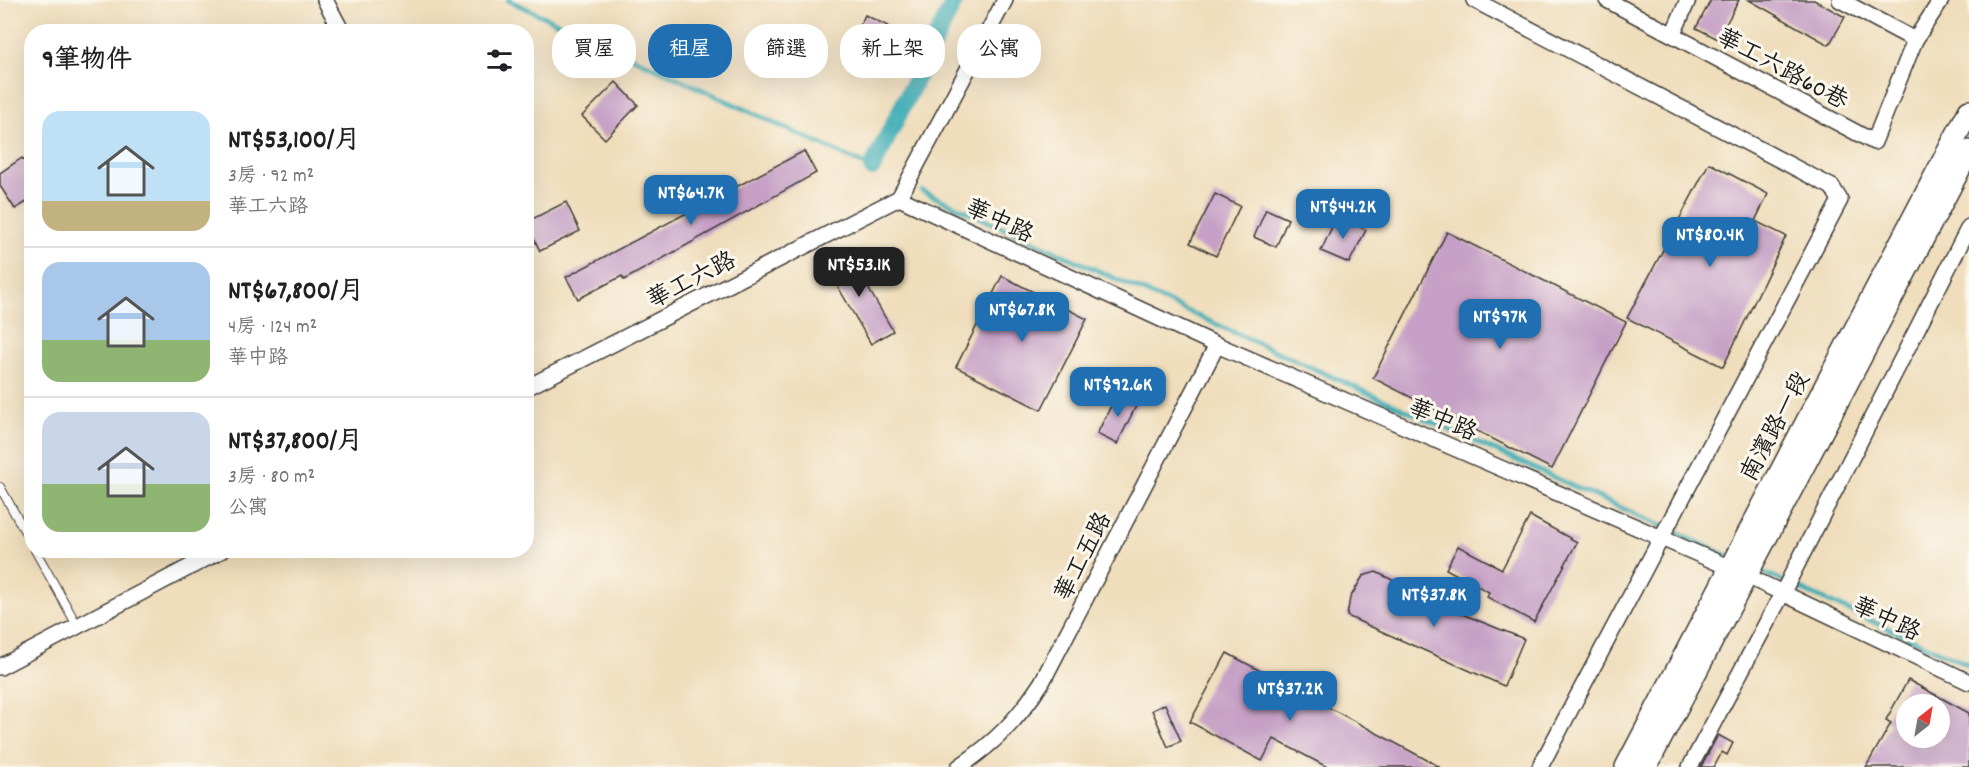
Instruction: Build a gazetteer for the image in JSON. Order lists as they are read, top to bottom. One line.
{"streets":{"main road":["南濱路一段"],"street":["華工六路60巷","華中路","華工六路","華工五路"]},"crossings":[["華中路","華工六路"],["華中路","南濱路一段"],["華中路","華工五路"]],"north":"top right","page":{"chip":["買屋","租屋","篩選","新上架","公寓"],"heading":"9筆物件","list":[{"name":"NT$53,100/月","note":"3房 · 92 m² · 華工六路"},{"name":"NT$67,800/月","note":"4房 · 124 m² · 華中路"},{"name":"NT$37,800/月","note":"3房 · 80 m² · 公寓"}],"price":["NT$64.7K","NT$44.2K","NT$80.4K","NT$53.1K","NT$67.8K","NT$97K","NT$92.6K","NT$37.8K","NT$37.2K"]}}
